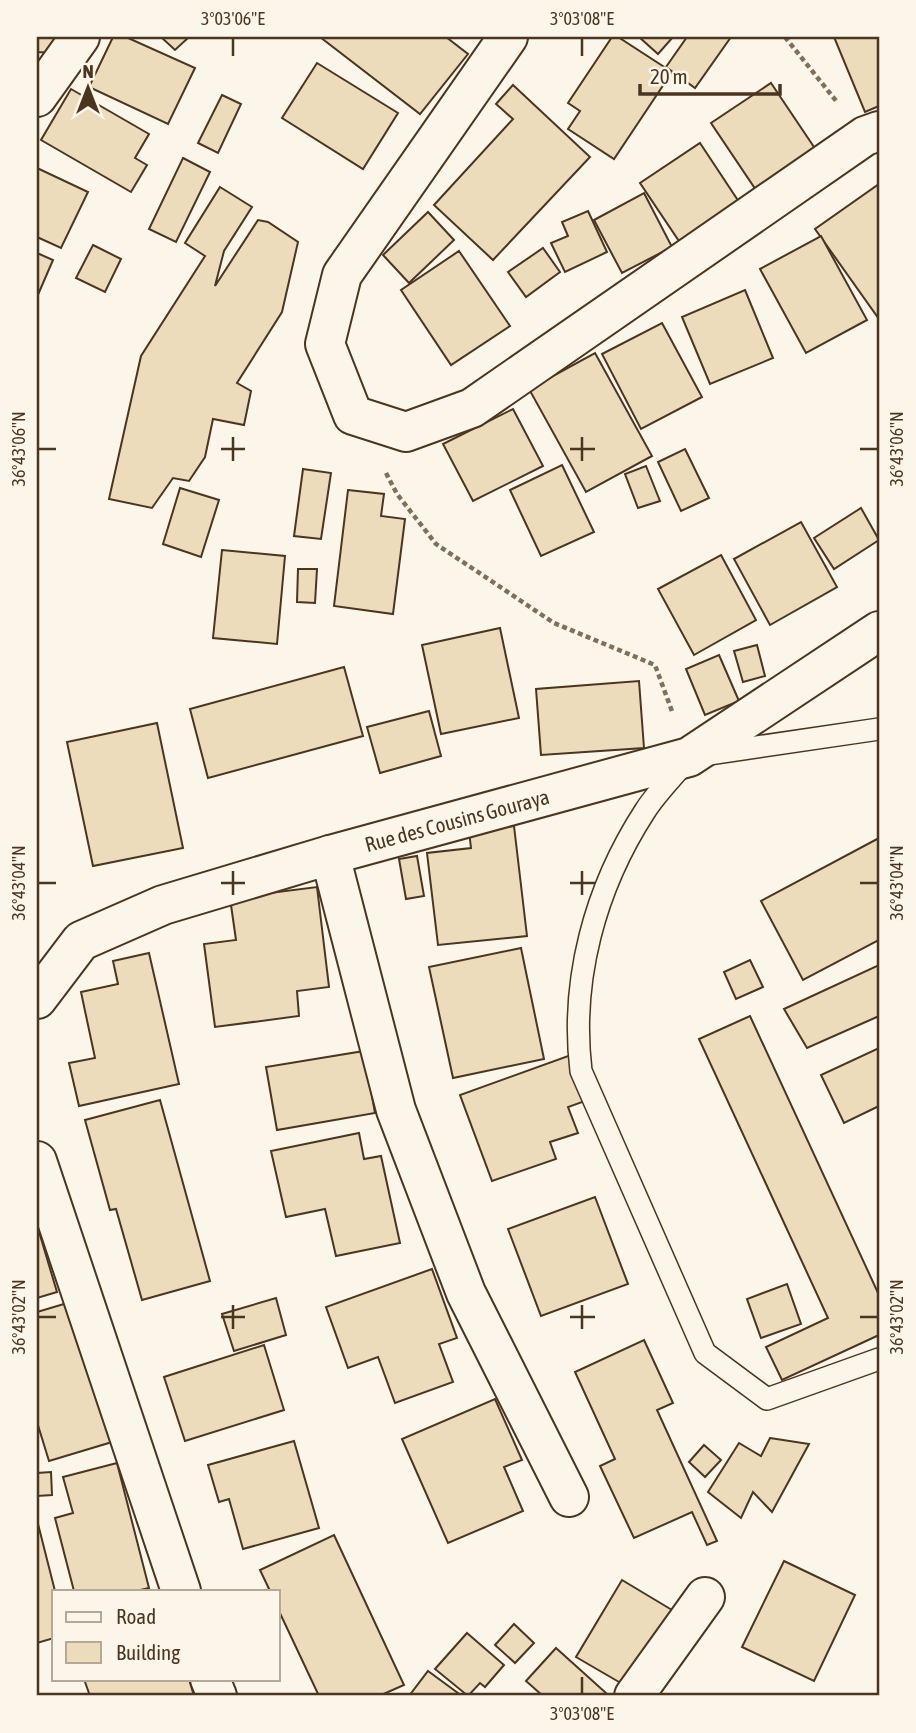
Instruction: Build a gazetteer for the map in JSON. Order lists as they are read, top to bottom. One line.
{"streets":{"street":["Rue des Cousins Gouraya"]},"legend":["Road","Building"],"scale_bar":"20 m","north":"top","coordinates":["3°03'06\"E","3°03'08\"E","36°43'06\"N","36°43'04\"N","36°43'02\"N"]}
